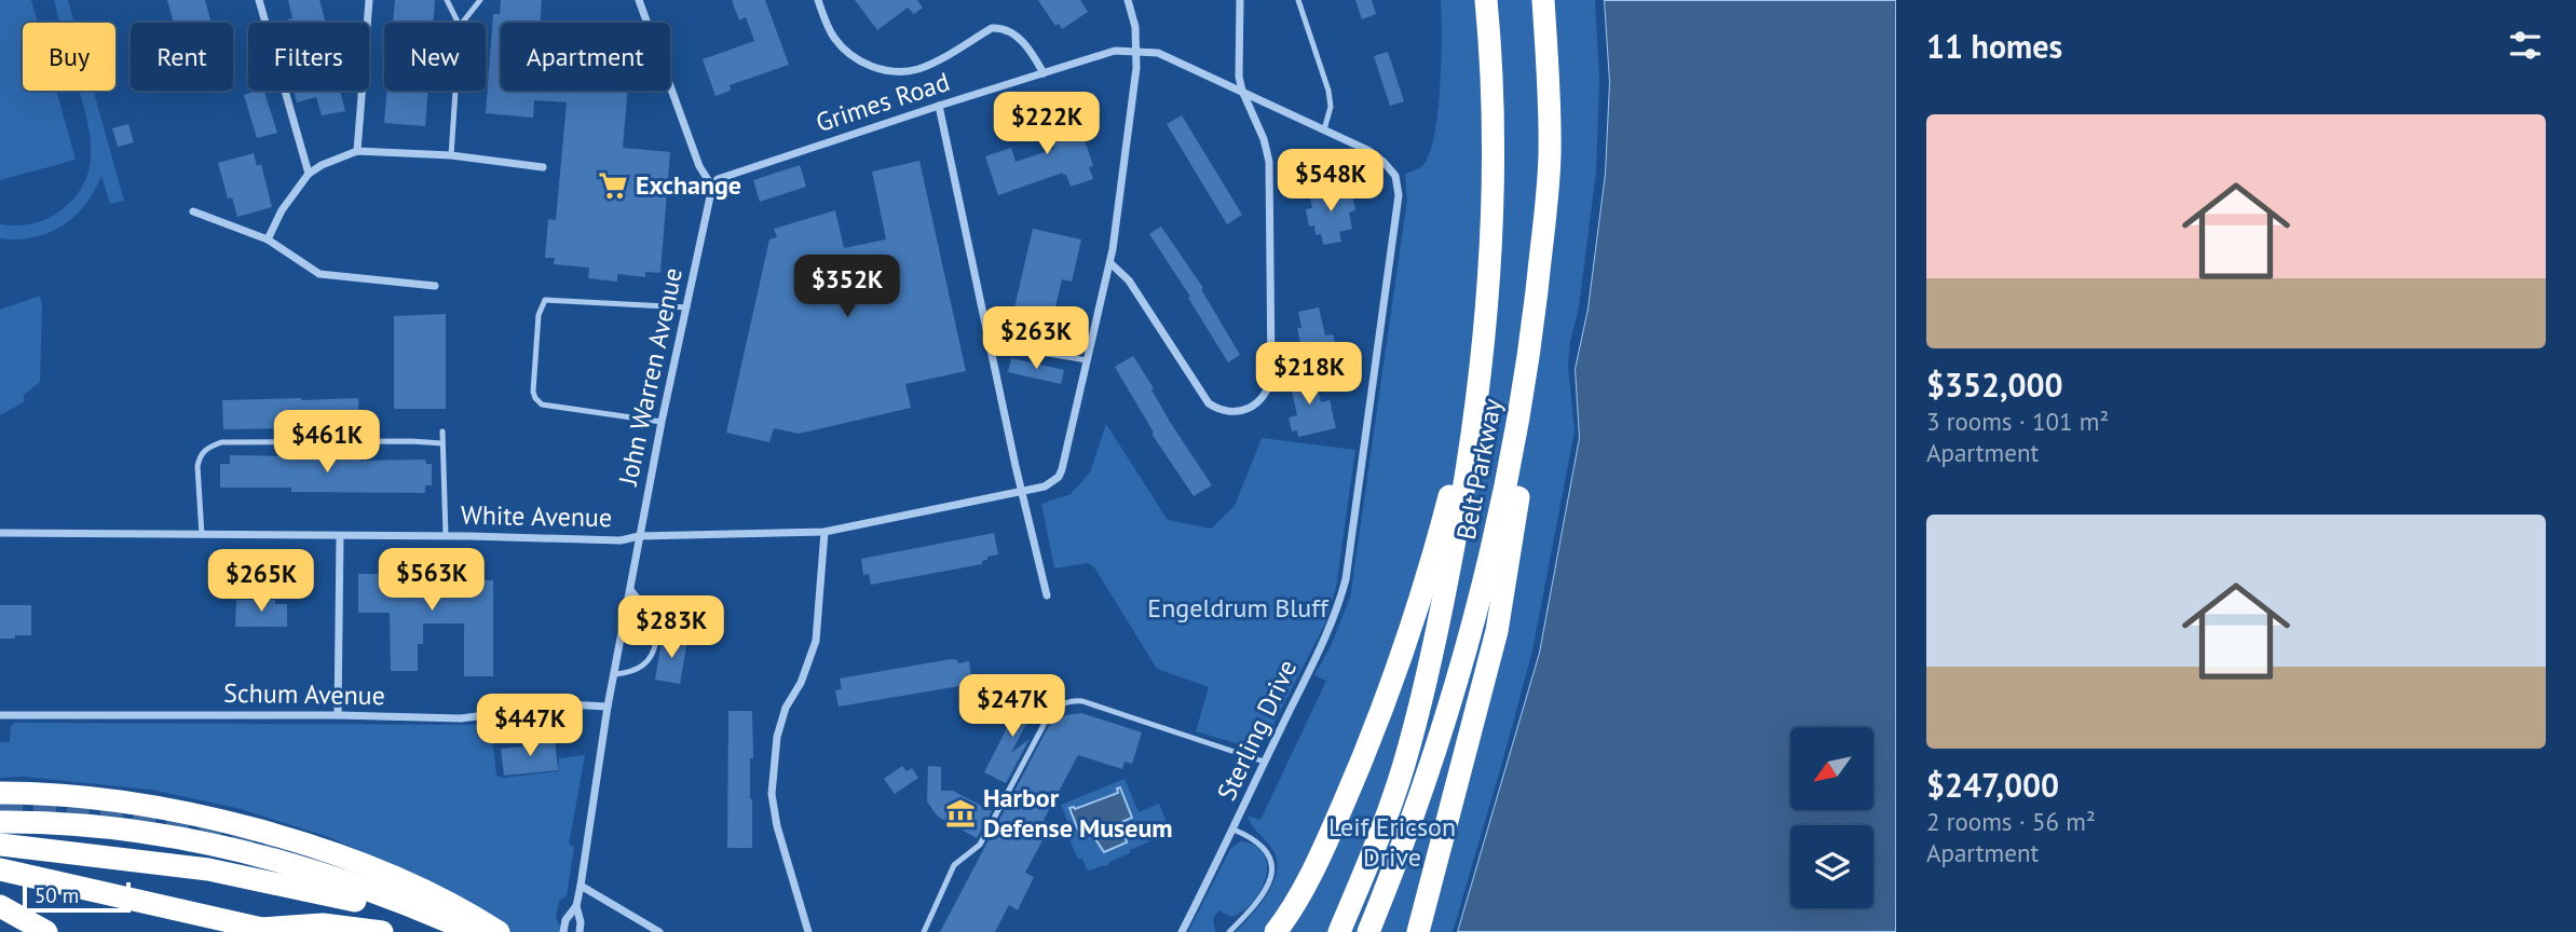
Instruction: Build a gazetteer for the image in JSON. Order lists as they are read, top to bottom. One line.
{"streets":{"highway":["Belt Parkway"],"street":["Grimes Road","John Warren Avenue","White Avenue","Schum Avenue","Sterling Drive"]},"crossings":[["Grimes Road","John Warren Avenue"],["Grimes Road","Sterling Drive"],["John Warren Avenue","White Avenue"],["John Warren Avenue","Schum Avenue"]],"parks":["Engeldrum Bluff","Leif Ericson Drive"],"places":{"supermarket":["Exchange"],"museum":["Harbor Defense Museum"]},"scale_bar":"50 m","north":"bottom left","page":{"heading":"11 homes","chip":["Buy","Rent","Filters","New","Apartment"],"list":[{"name":"$352,000","note":"3 rooms · 101 m² · Apartment"},{"name":"$247,000","note":"2 rooms · 56 m² · Apartment"}],"price":["$222K","$548K","$352K","$263K","$218K","$461K","$563K","$265K","$283K","$247K","$447K"],"scale":"50 m"}}
